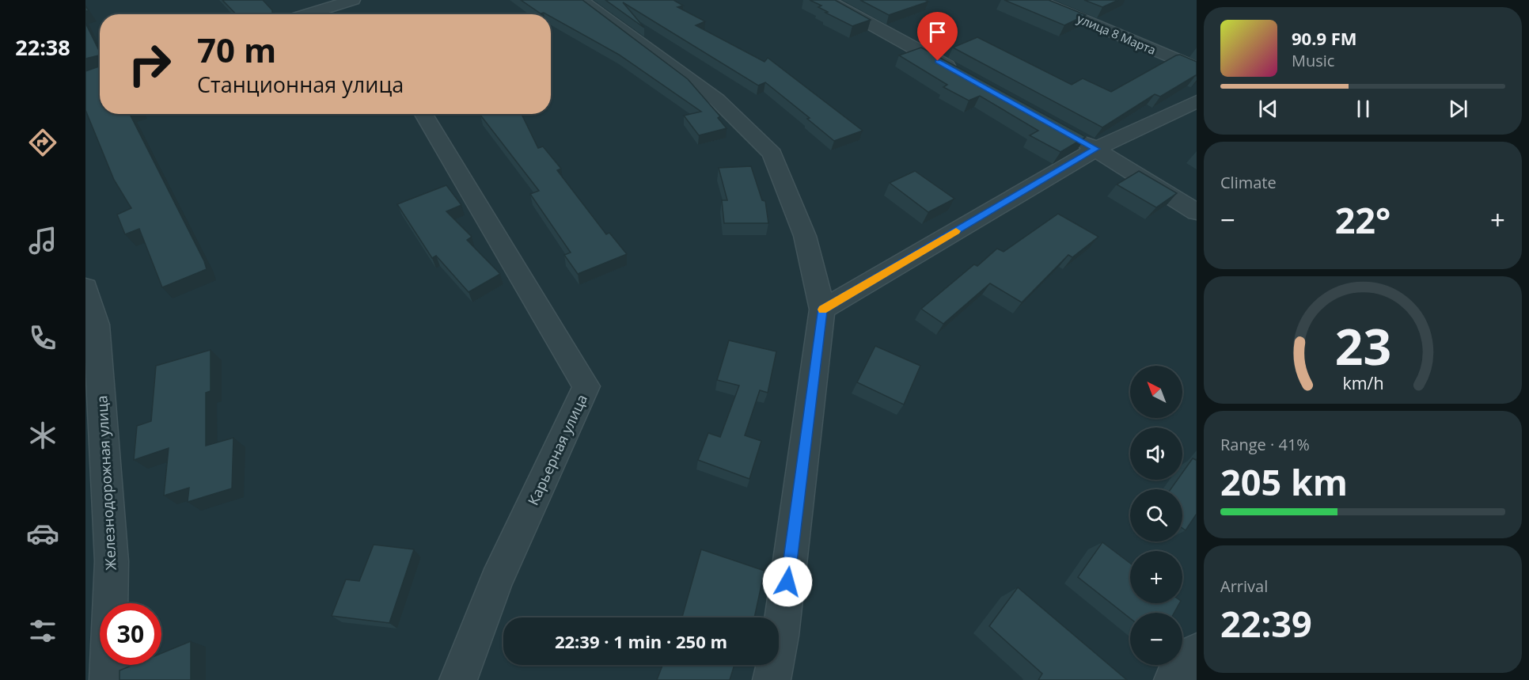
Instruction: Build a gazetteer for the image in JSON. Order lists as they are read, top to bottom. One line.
{"streets":{"street":["улица 8 Марта","Карьерная улица","Железнодорожная улица"]},"north":"top left","page":{"tabs":"22:38","turn":["70 m","Станционная улица"],"song":["90.9 FM","Music"],"tile":["Climate",["Range · 41%","205 km"],["Arrival","22:39"]],"heat":["−","22°","+"],"map_buttons":["+","−"],"limit":"30","trip":"22:39 · 1 min · 250 m","gauge":["23","km/h"]}}
